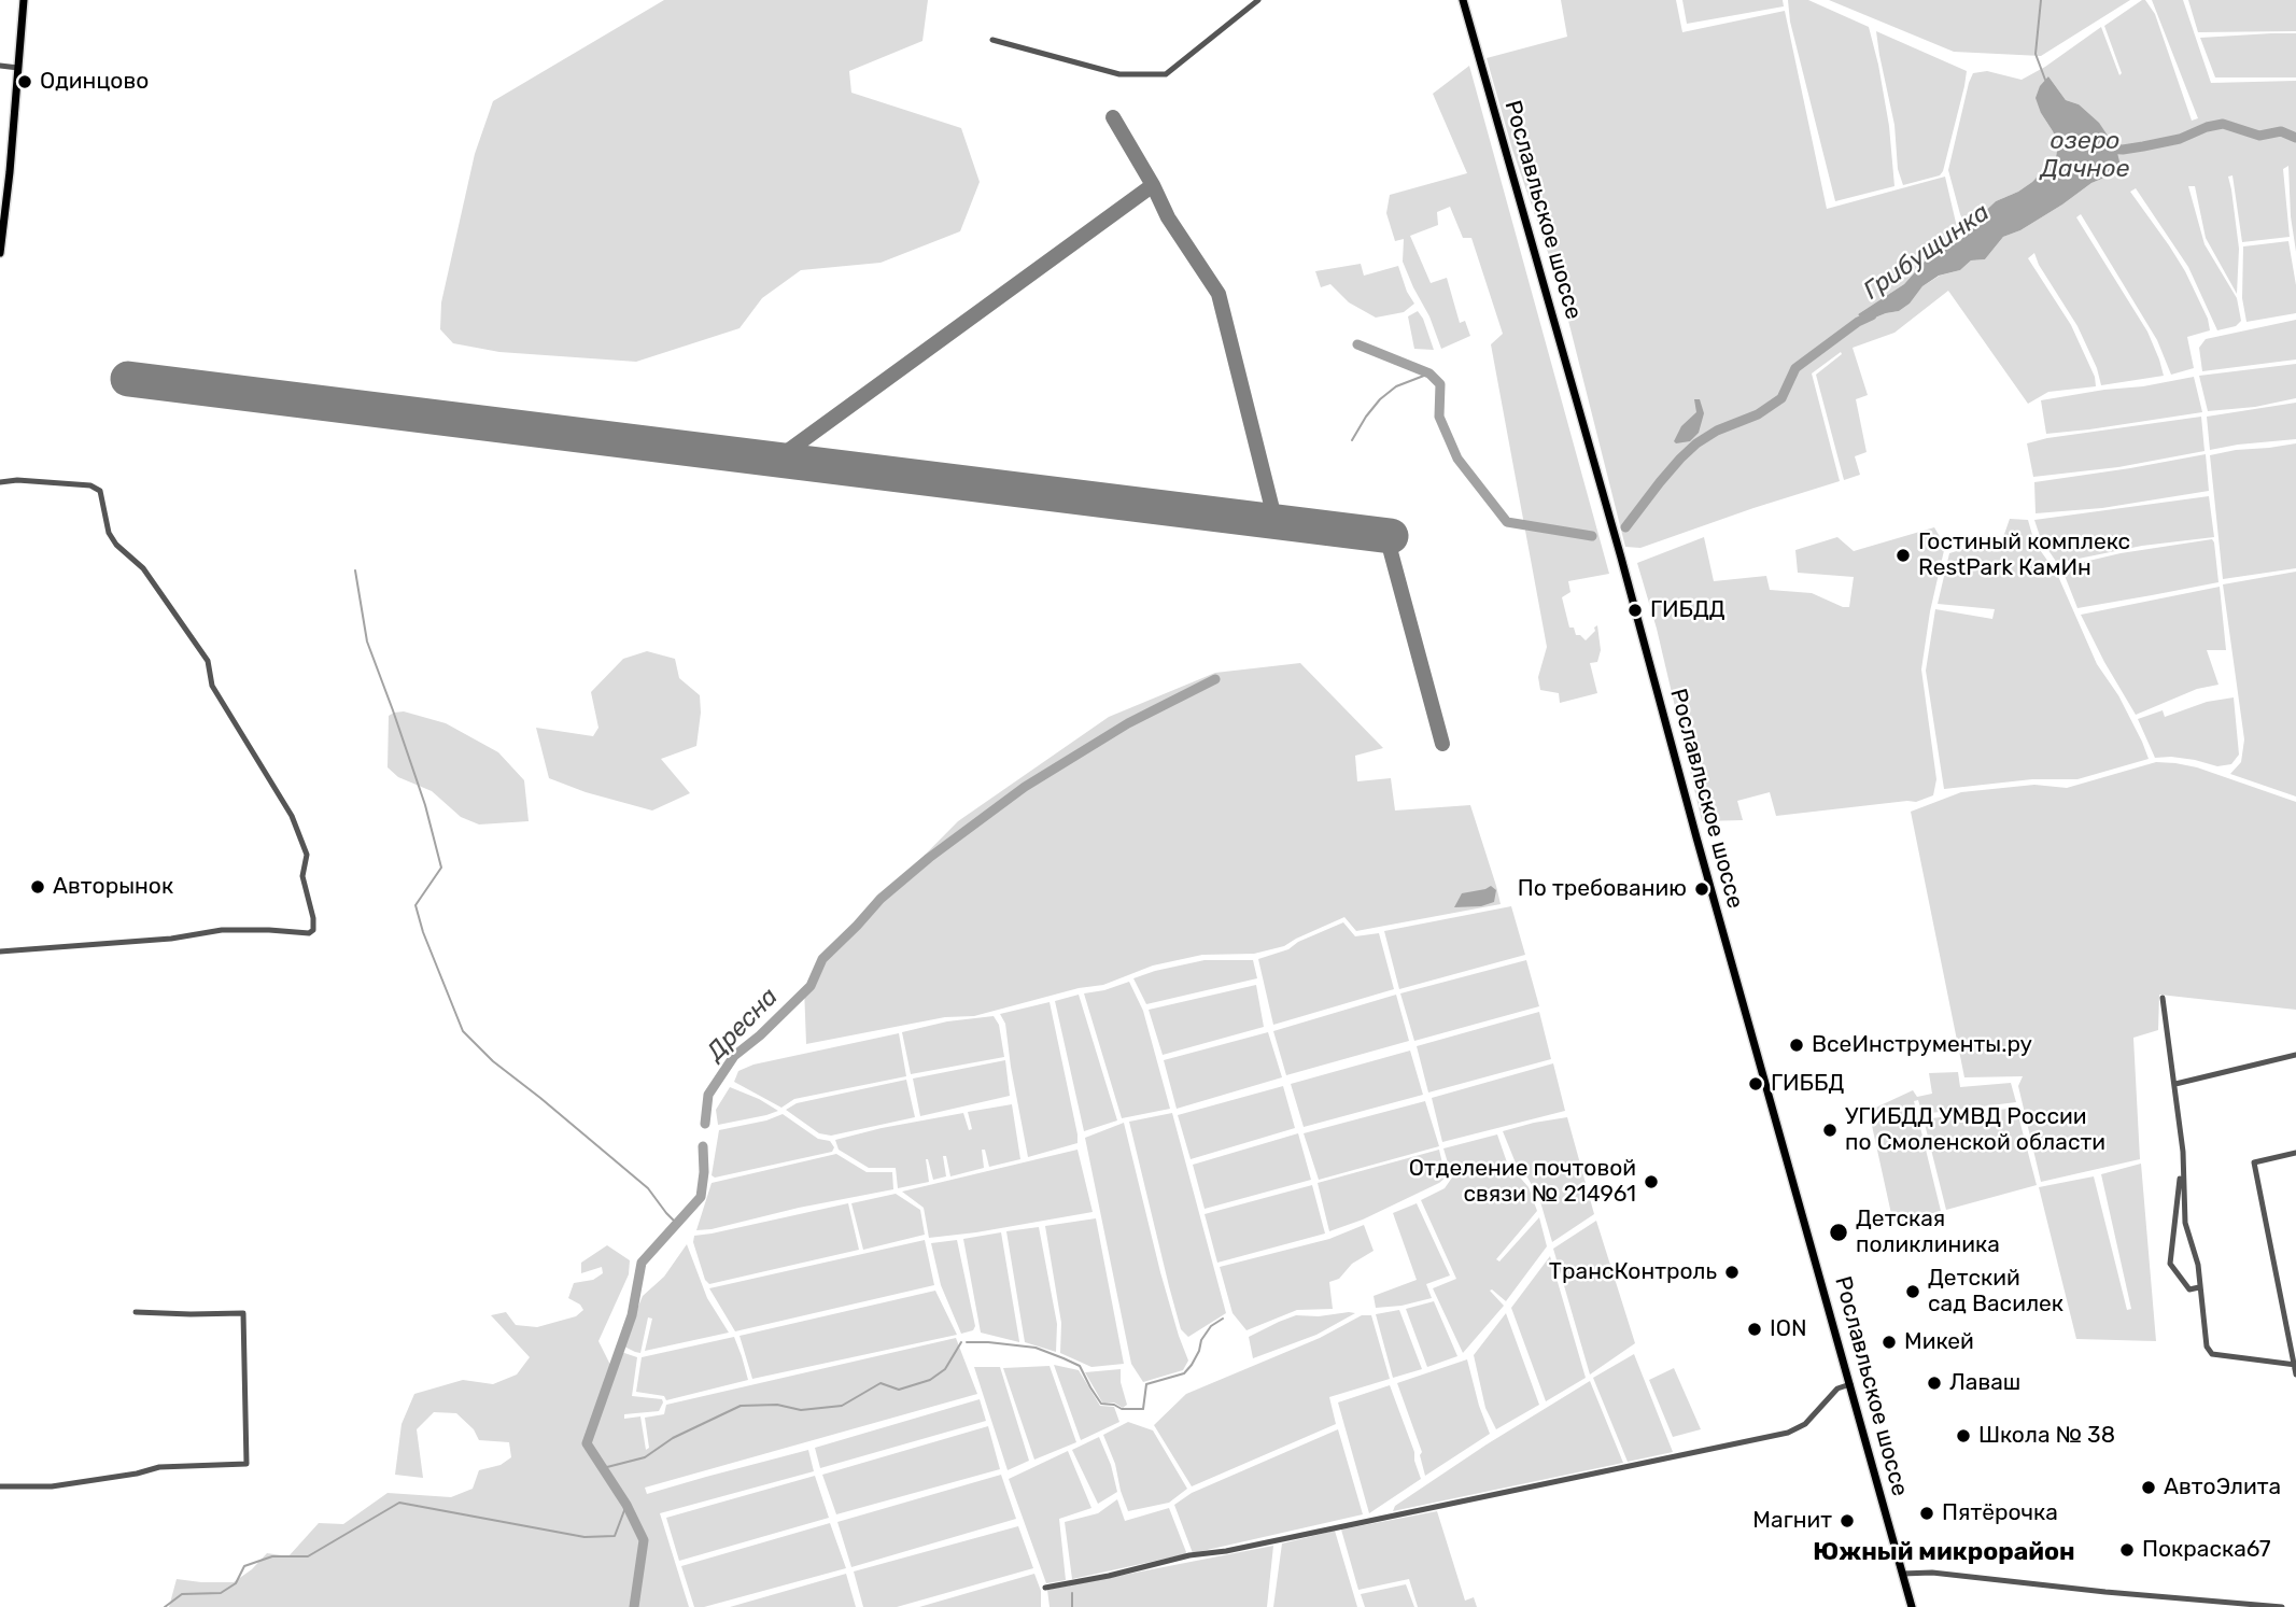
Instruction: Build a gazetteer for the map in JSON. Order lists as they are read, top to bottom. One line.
{"streets":{"main road":["Рославльское шоссе"]},"districts":["Южный микрорайон"],"water":["озеро Дачное","Грибущинка","Дресна"],"places":["Одинцово","Гостиный комплекс RestPark КамИн","ГИБДД","Авторынок","По требованию","ВсеИнструменты.ру","ГИББД","УГИБДД УМВД России по Смоленской области","Отделение почтовой связи № 214961","Детская поликлиника","ТрансКонтроль","Детский сад Василек","ION","Микей","Лаваш","Школа № 38","АвтоЭлита","Пятёрочка","Магнит","Покраска67"]}
